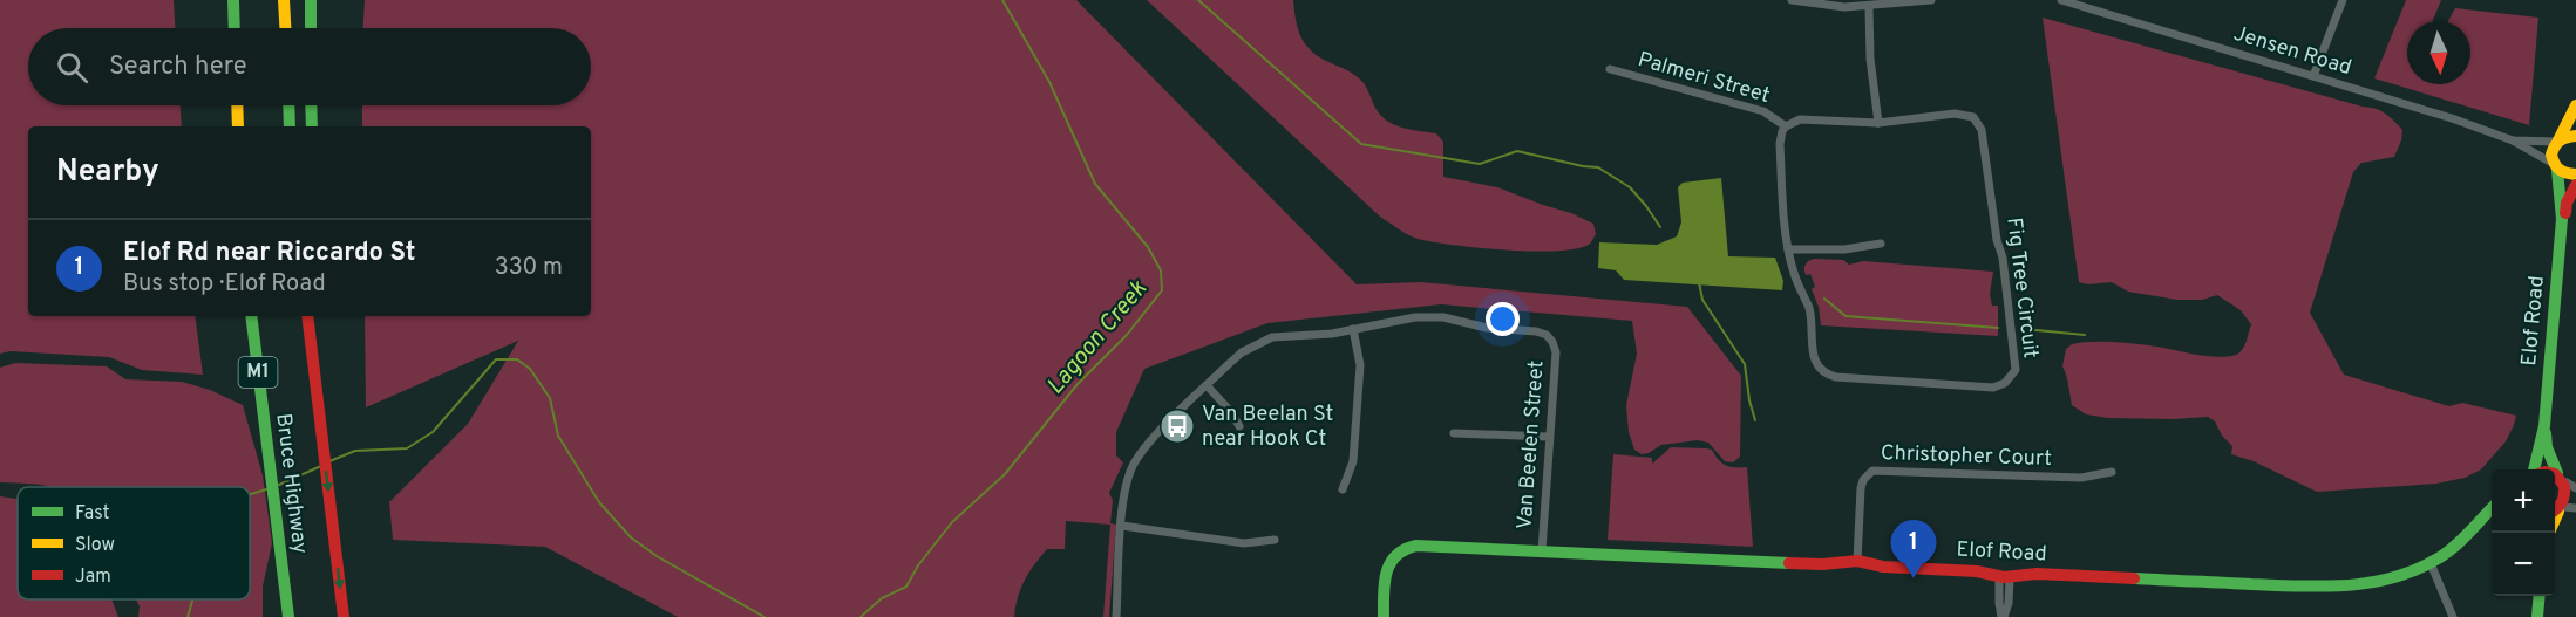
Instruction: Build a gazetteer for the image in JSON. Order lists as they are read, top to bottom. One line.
{"streets":{"main road":["Elof Road","M1","Bruce Highway"],"street":["Jensen Road","Palmeri Street","Fig Tree Circuit","Van Beelen Street","Christopher Court"]},"crossings":[["Jensen Road","Elof Road"],["Palmeri Street","Fig Tree Circuit"],["Elof Road","Van Beelen Street"],["Elof Road","Christopher Court"]],"water":["Lagoon Creek"],"places":{"bus stop":["Van Beelan St near Hook Ct"]},"legend":["Fast","Slow","Jam"],"north":"bottom","page":{"search":"Search here","heading":"Nearby","list":[{"mark":"1","name":"Elof Rd near Riccardo St","note":"Bus stop · Elof Road","value":"330 m"}],"map_buttons":["+","−"],"pins":"1"}}
